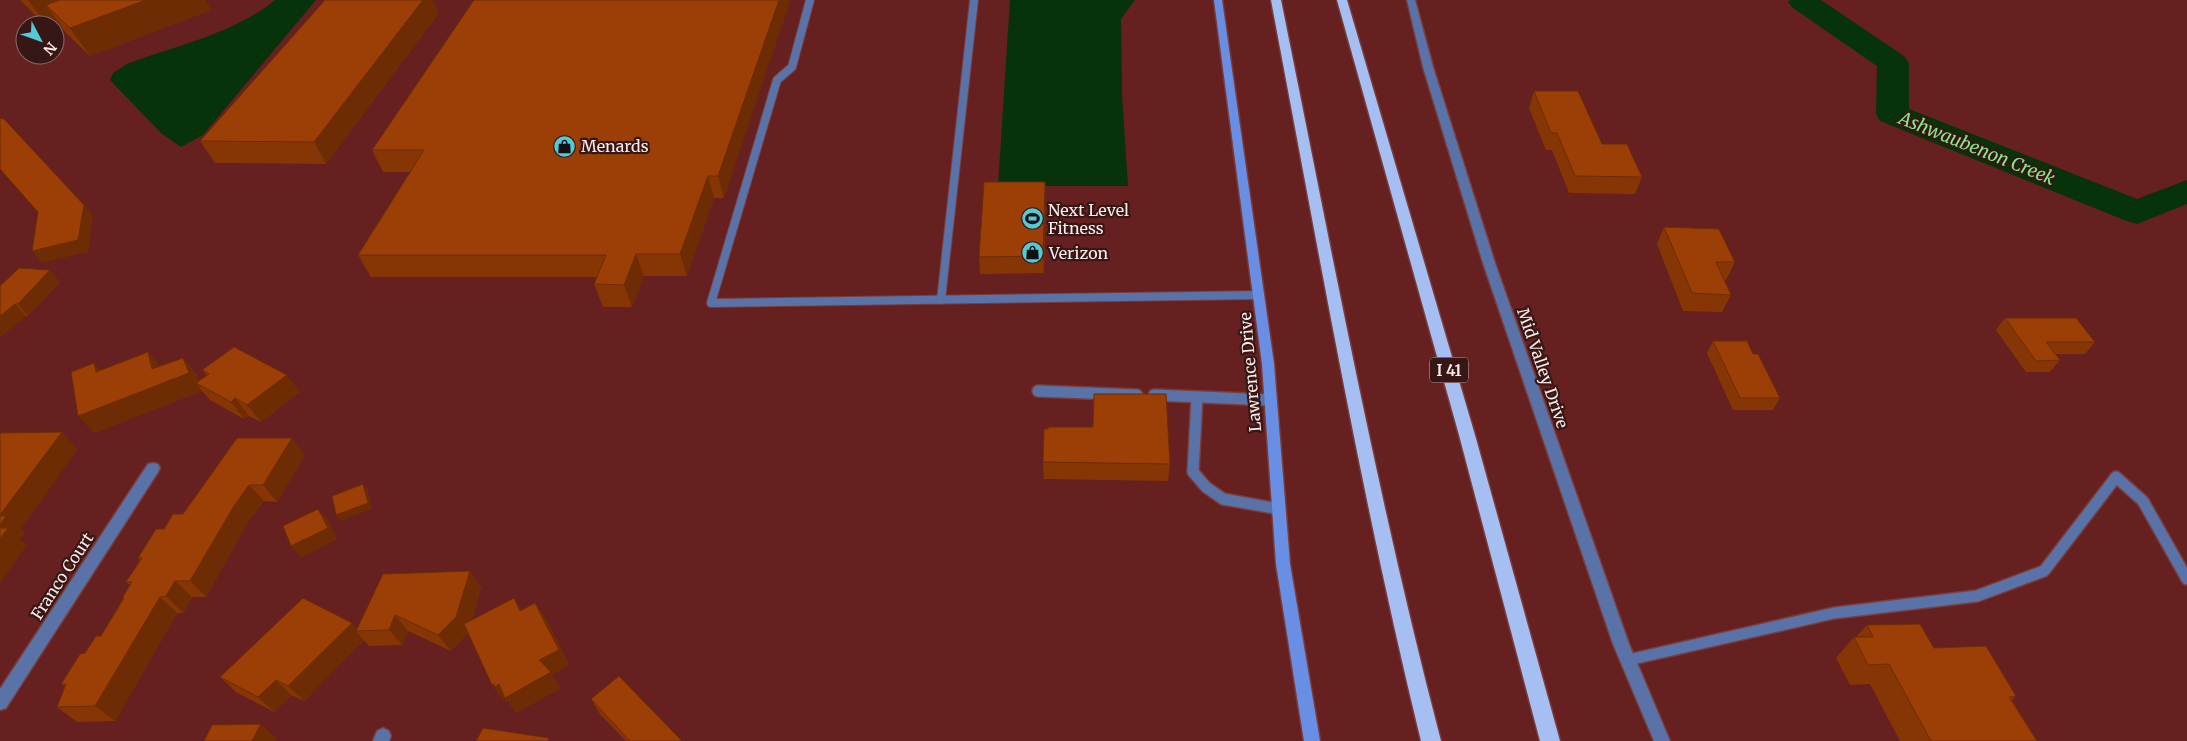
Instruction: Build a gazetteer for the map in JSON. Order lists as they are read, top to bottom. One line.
{"streets":{"highway":["I 41"],"main road":["Lawrence Drive"],"street":["Mid Valley Drive","Franco Court"]},"water":["Ashwaubenon Creek"],"places":{"shop":["Menards","Verizon"],"sports":["Next Level Fitness"]},"north":"bottom right"}
